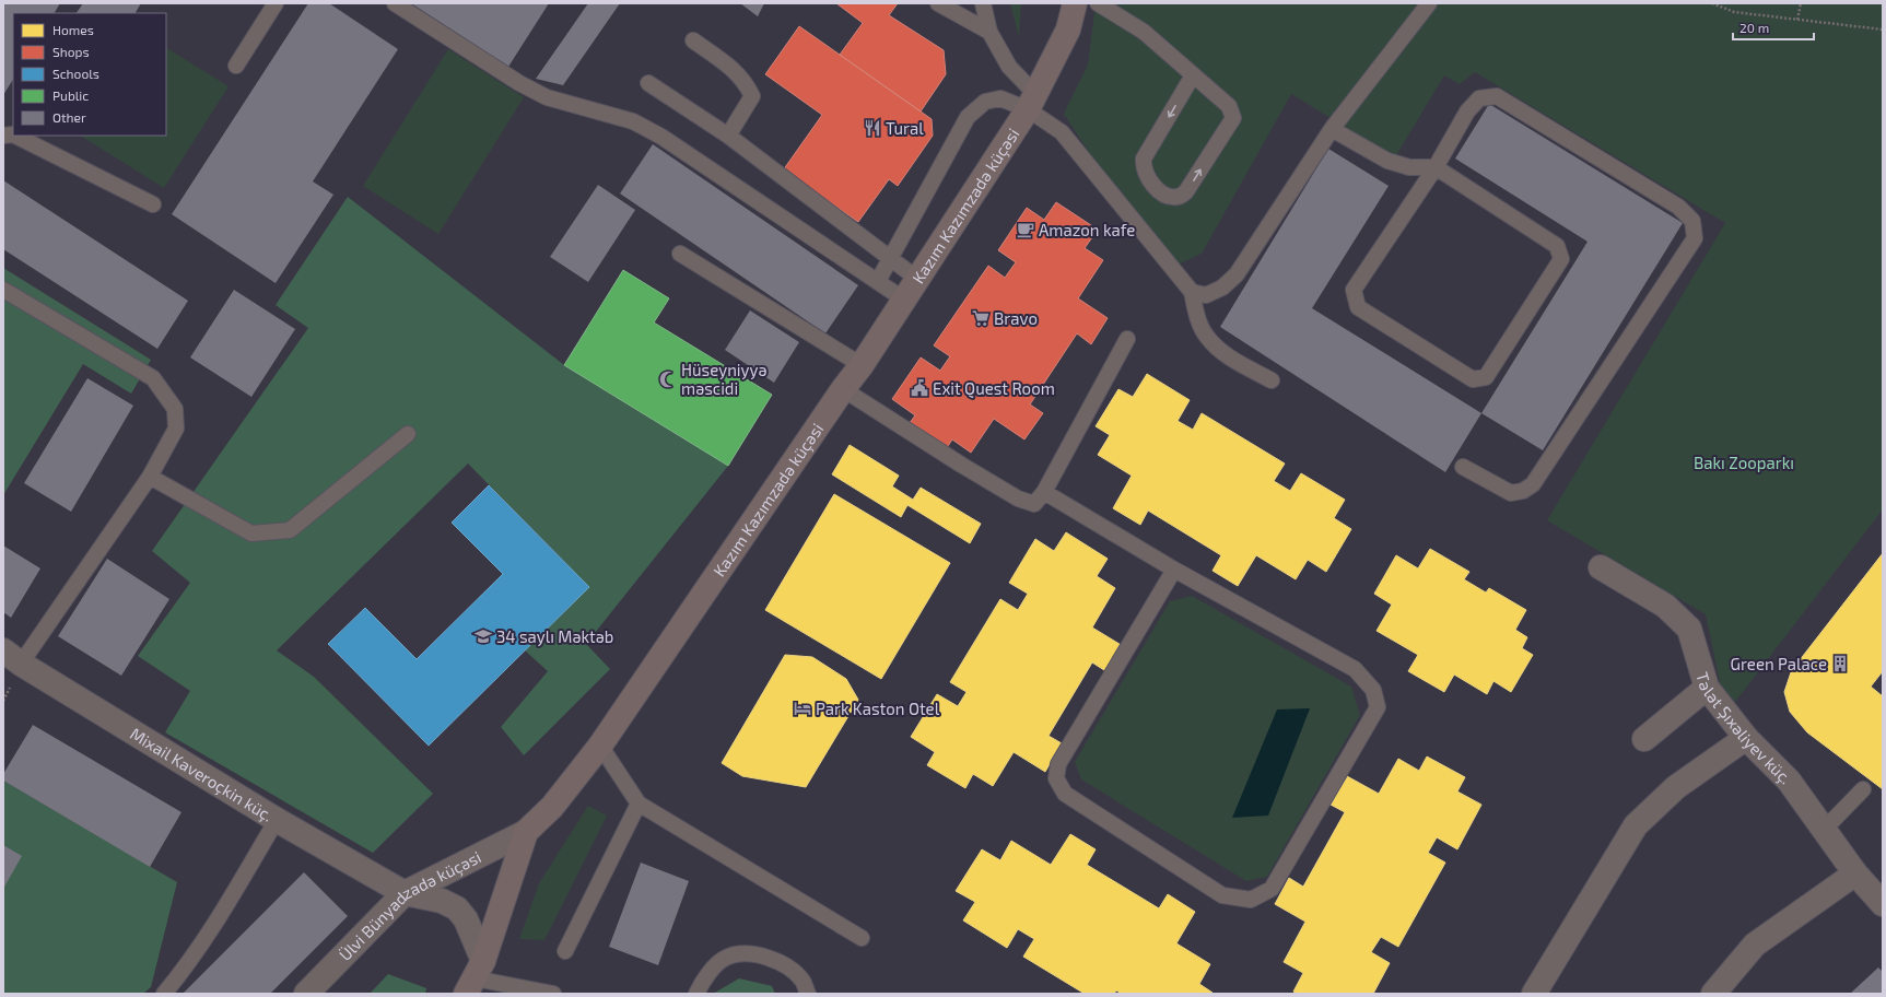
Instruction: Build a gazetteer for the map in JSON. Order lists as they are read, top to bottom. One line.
{"streets":{"main road":["Kazım Kazımzadə küçəsi"],"street":["Tələt Şıxəliyev küç.","Mixail Kaveroçkin küç.","Ülvi Bünyadzadə küçəsi"]},"crossings":[["Kazım Kazımzadə küçəsi","Mixail Kaveroçkin küç."],["Kazım Kazımzadə küçəsi","Ülvi Bünyadzadə küçəsi"],["Mixail Kaveroçkin küç.","Ülvi Bünyadzadə küçəsi"]],"parks":["Bakı Zooparkı"],"places":{"restaurant":["Tural"],"cafe":["Amazon kafe"],"supermarket":["Bravo"],"mosque":["Hüseyniyyə məscidi"],"public building":["Exit Quest Room"],"school or university":["34 saylı Məktəb"],"building":["Green Palace"],"hotel":["Park Kaston Otel"]},"legend":["Homes","Shops","Schools","Public","Other"],"scale_bar":"20 m"}
